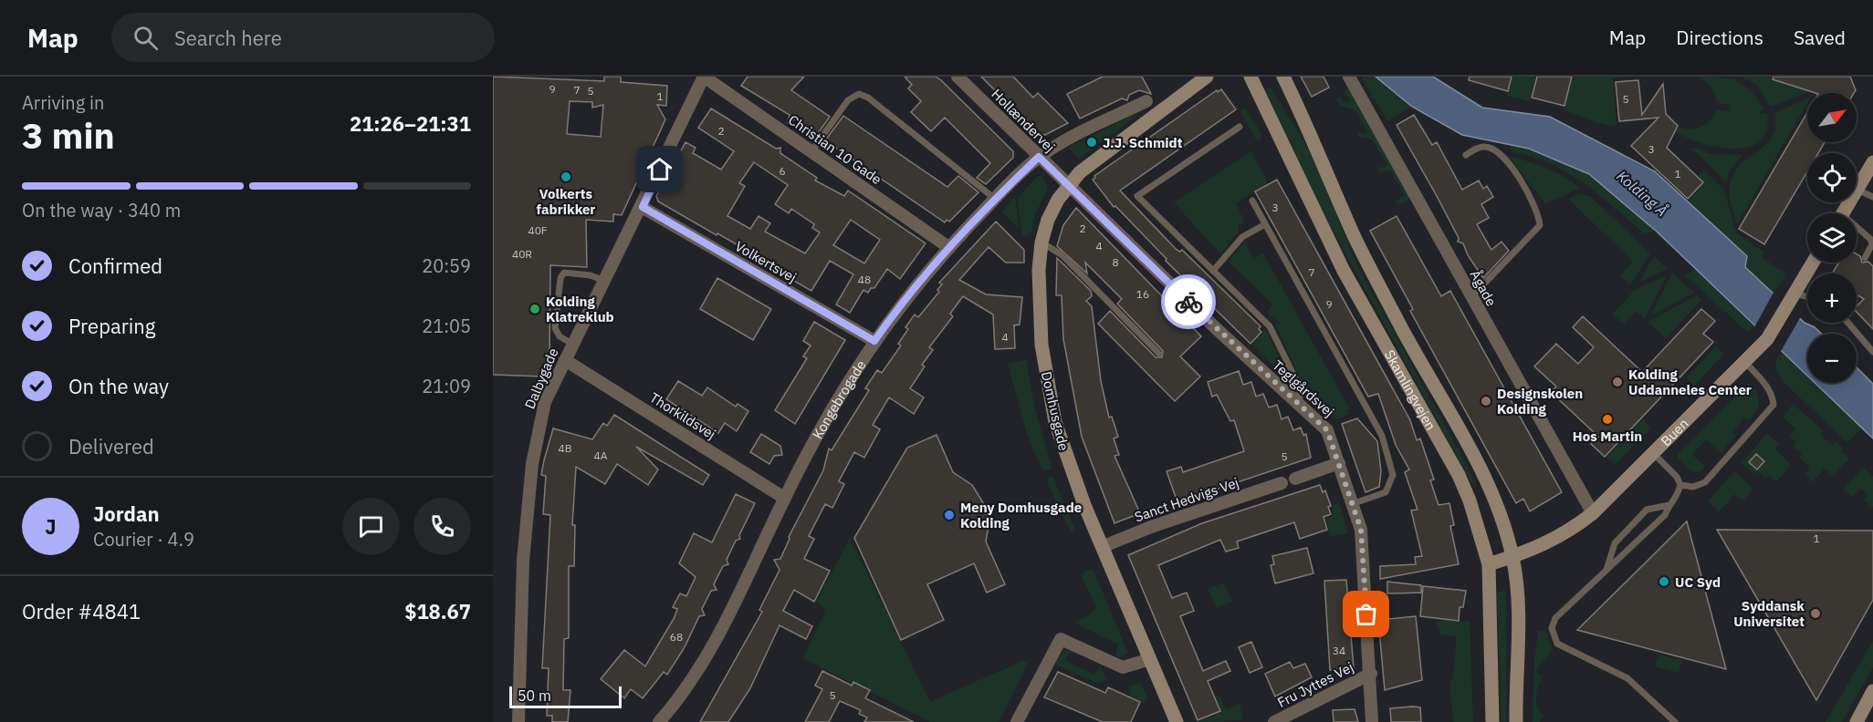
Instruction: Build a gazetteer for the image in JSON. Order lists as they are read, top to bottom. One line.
{"streets":{"main road":["Skamlingvejen","Domhusgade","Buen"],"street":["Hollændervej","Christian 10 Gade","Volkertsvej","Ågade","Dalbygade","Teglgårdsvej","Kongebrogade","Thorkildsvej","Sanct Hedvigs Vej","Fru Jyttes Vej"]},"crossings":[["Hollændervej","Teglgårdsvej"],["Hollændervej","Kongebrogade"],["Hollændervej","Domhusgade"],["Christian 10 Gade","Dalbygade"],["Christian 10 Gade","Kongebrogade"],["Volkertsvej","Dalbygade"],["Volkertsvej","Kongebrogade"],["Ågade","Buen"],["Dalbygade","Thorkildsvej"],["Teglgårdsvej","Domhusgade"],["Teglgårdsvej","Fru Jyttes Vej"],["Skamlingvejen","Buen"],["Kongebrogade","Thorkildsvej"],["Domhusgade","Sanct Hedvigs Vej"]],"water":["Kolding Å"],"places":["J.J. Schmidt","Volkerts fabrikker","Kolding Klatreklub","Kolding Uddanneles Center","Designskolen Kolding","Hos Martin","Meny Domhusgade Kolding","UC Syd","Syddansk Universitet"],"house_numbers":["9","7","5","1","5","2","3","6","1","3","2","40F","4","40R","8","7","48","16","9","4","4B","4A","5","1","68","34","5"],"scale_bar":"50 m","north":"top right","page":{"header":"Map","search":"Search here","nav":["Map","Directions","Saved"],"heading":["3 min","Arriving in","21:26–21:31"],"panel":["Jordan","Courier · 4.9","Order #4841","$18.67"],"map_buttons":["+","−"],"bar":"On the way · 340 m","list":[["Confirmed","20:59"],["Preparing","21:05"],["On the way","21:09"],"Delivered"],"round":"J","scale":"50 m"}}
